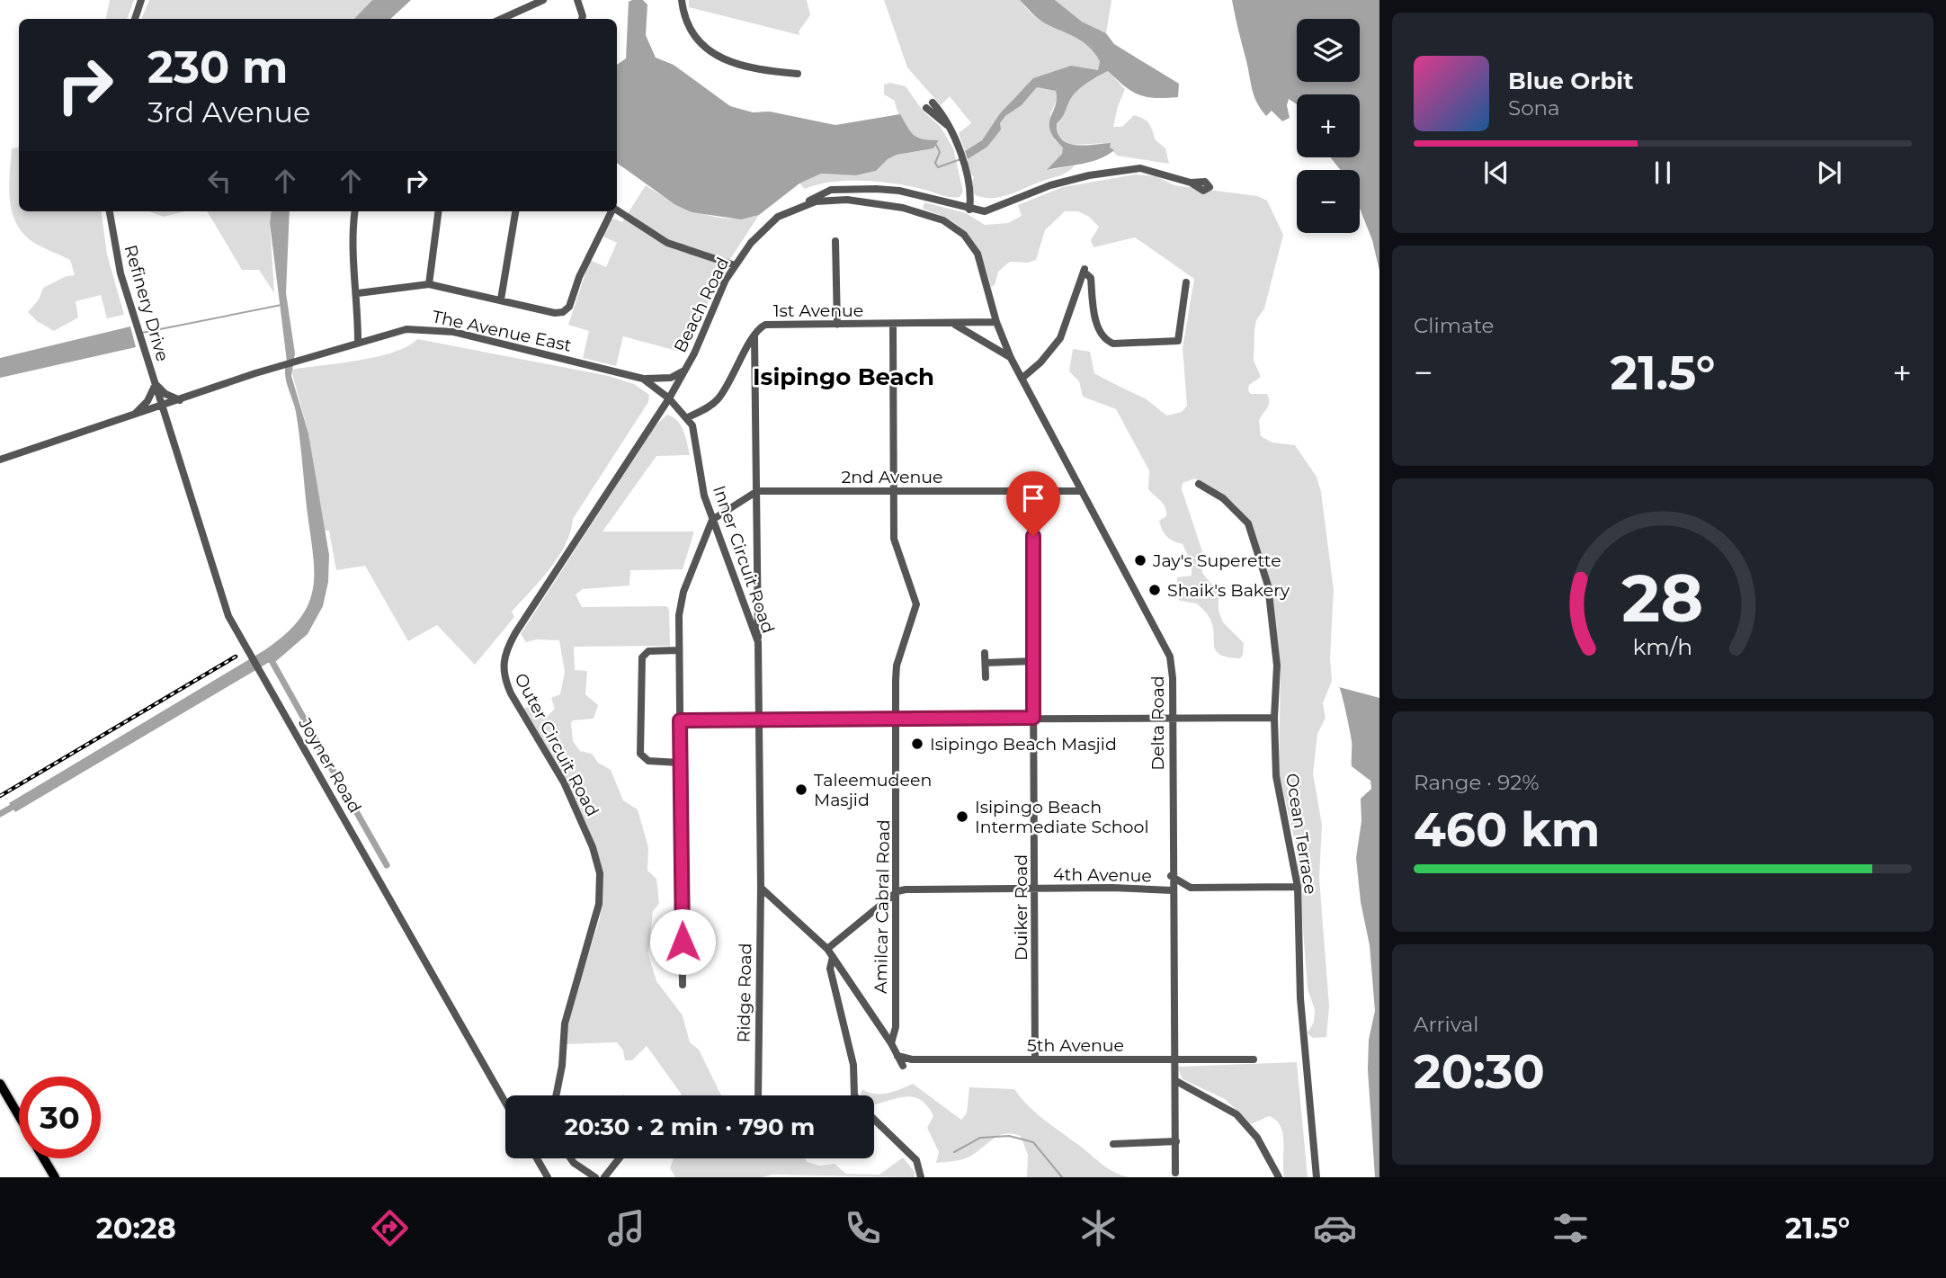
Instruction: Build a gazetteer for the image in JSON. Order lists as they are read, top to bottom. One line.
{"streets":{"street":["Refinery Drive","Beach Road","1st Avenue","The Avenue East","2nd Avenue","Inner Circuit Road","Delta Road","Outer Circuit Road","Joyner Road","Ocean Terrace","4th Avenue","Amilcar Cabral Road","Duiker Road","Ridge Road","5th Avenue"]},"crossings":[["Refinery Drive","The Avenue East"],["Refinery Drive","Joyner Road"],["Beach Road","The Avenue East"],["Beach Road","Inner Circuit Road"],["Beach Road","Delta Road"],["Beach Road","Outer Circuit Road"],["1st Avenue","Inner Circuit Road"],["1st Avenue","Delta Road"],["1st Avenue","Amilcar Cabral Road"],["The Avenue East","Inner Circuit Road"],["The Avenue East","Outer Circuit Road"],["The Avenue East","Joyner Road"],["2nd Avenue","Delta Road"],["2nd Avenue","Amilcar Cabral Road"],["2nd Avenue","Duiker Road"],["Inner Circuit Road","Outer Circuit Road"],["Inner Circuit Road","Ridge Road"],["Delta Road","4th Avenue"],["Delta Road","5th Avenue"],["Ocean Terrace","4th Avenue"],["4th Avenue","Amilcar Cabral Road"],["4th Avenue","Duiker Road"],["Duiker Road","5th Avenue"]],"districts":["Isipingo Beach"],"places":["Jay's Superette","Shaik's Bakery","Isipingo Beach Masjid","Taleemudeen Masjid","Isipingo Beach Intermediate School"],"page":{"map_buttons":["+","−"],"turn":["230 m","3rd Avenue"],"song":["Blue Orbit","Sona"],"tile":["Climate",["Range · 92%","460 km"],["Arrival","20:30"]],"heat":["−","21.5°","+"],"limit":"30","trip":"20:30 · 2 min · 790 m","tabs":["20:28","21.5°"],"gauge":["28","km/h"]}}
